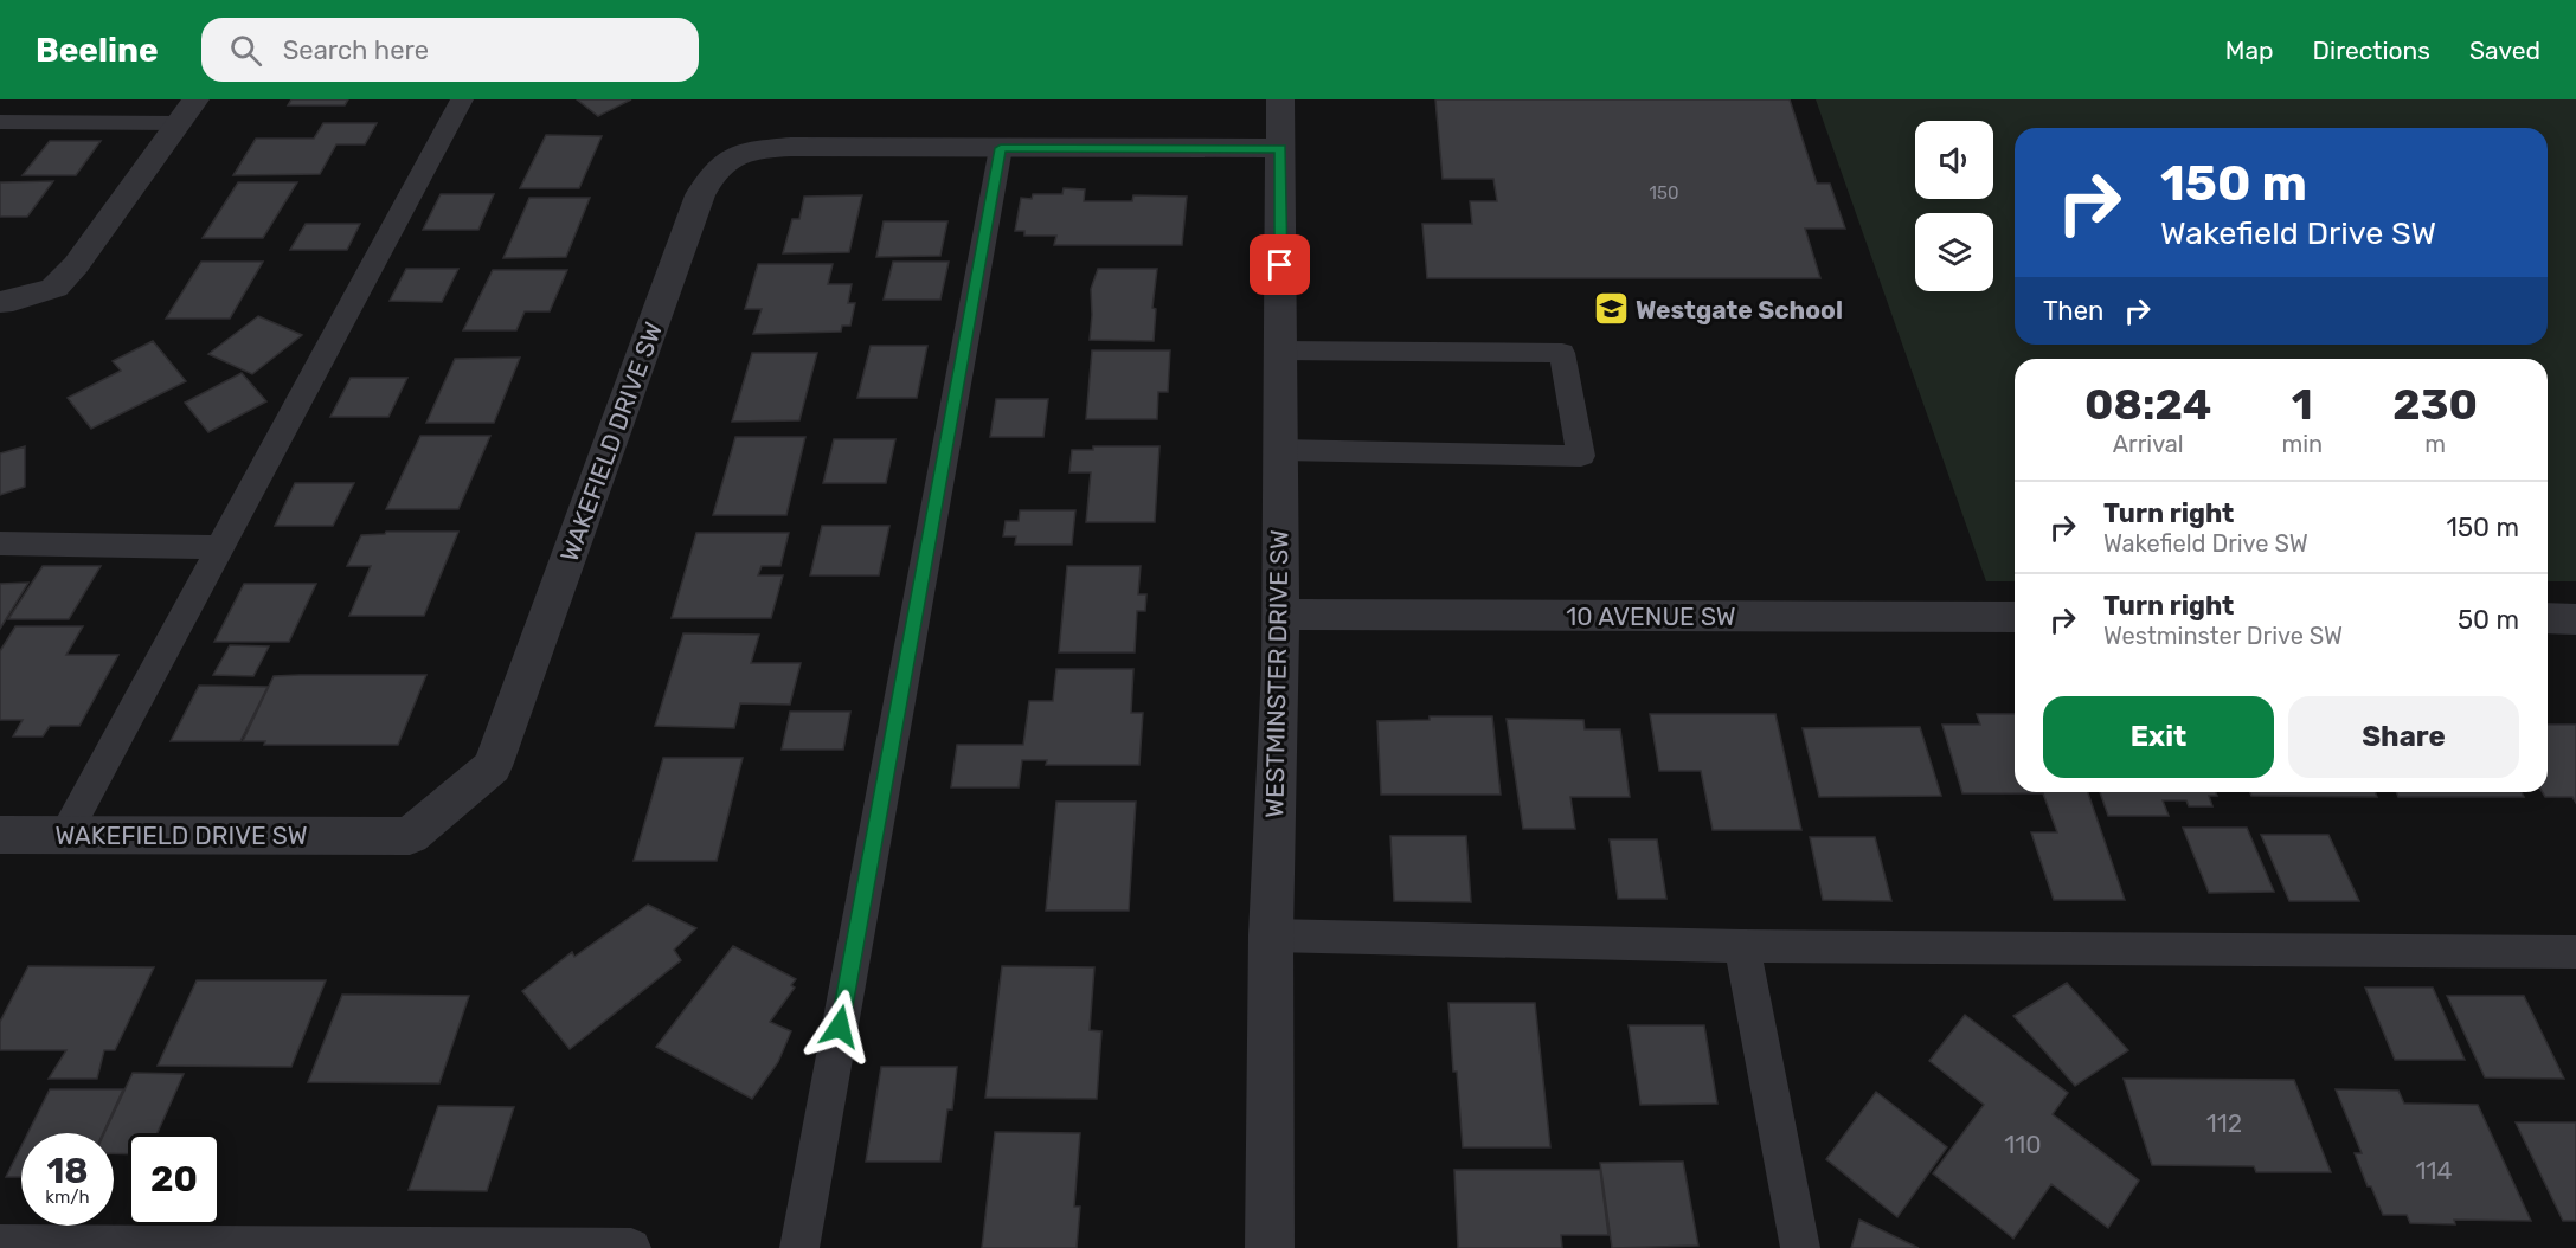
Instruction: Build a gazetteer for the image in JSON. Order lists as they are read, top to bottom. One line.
{"streets":{"street":["WAKEFIELD DRIVE SW","10 AVENUE SW","WESTMINSTER DRIVE SW"]},"crossings":[["WAKEFIELD DRIVE SW","WESTMINSTER DRIVE SW"],["10 AVENUE SW","WESTMINSTER DRIVE SW"]],"places":{"school or university":["Westgate School"]},"house_numbers":["150","112","110","114"],"page":{"header":"Beeline","search":"Search here","nav":["Map","Directions","Saved"],"turn":["150 m","Wakefield Drive SW"],"then":"Then","eta":["08:24","Arrival","1","min","230","m"],"list":[{"name":"Turn right","note":"Wakefield Drive SW","value":"150 m"},{"name":"Turn right","note":"Westminster Drive SW","value":"50 m"}],"buttons":["Exit","Share"],"speed":"18 km/h","limit":"20"}}
